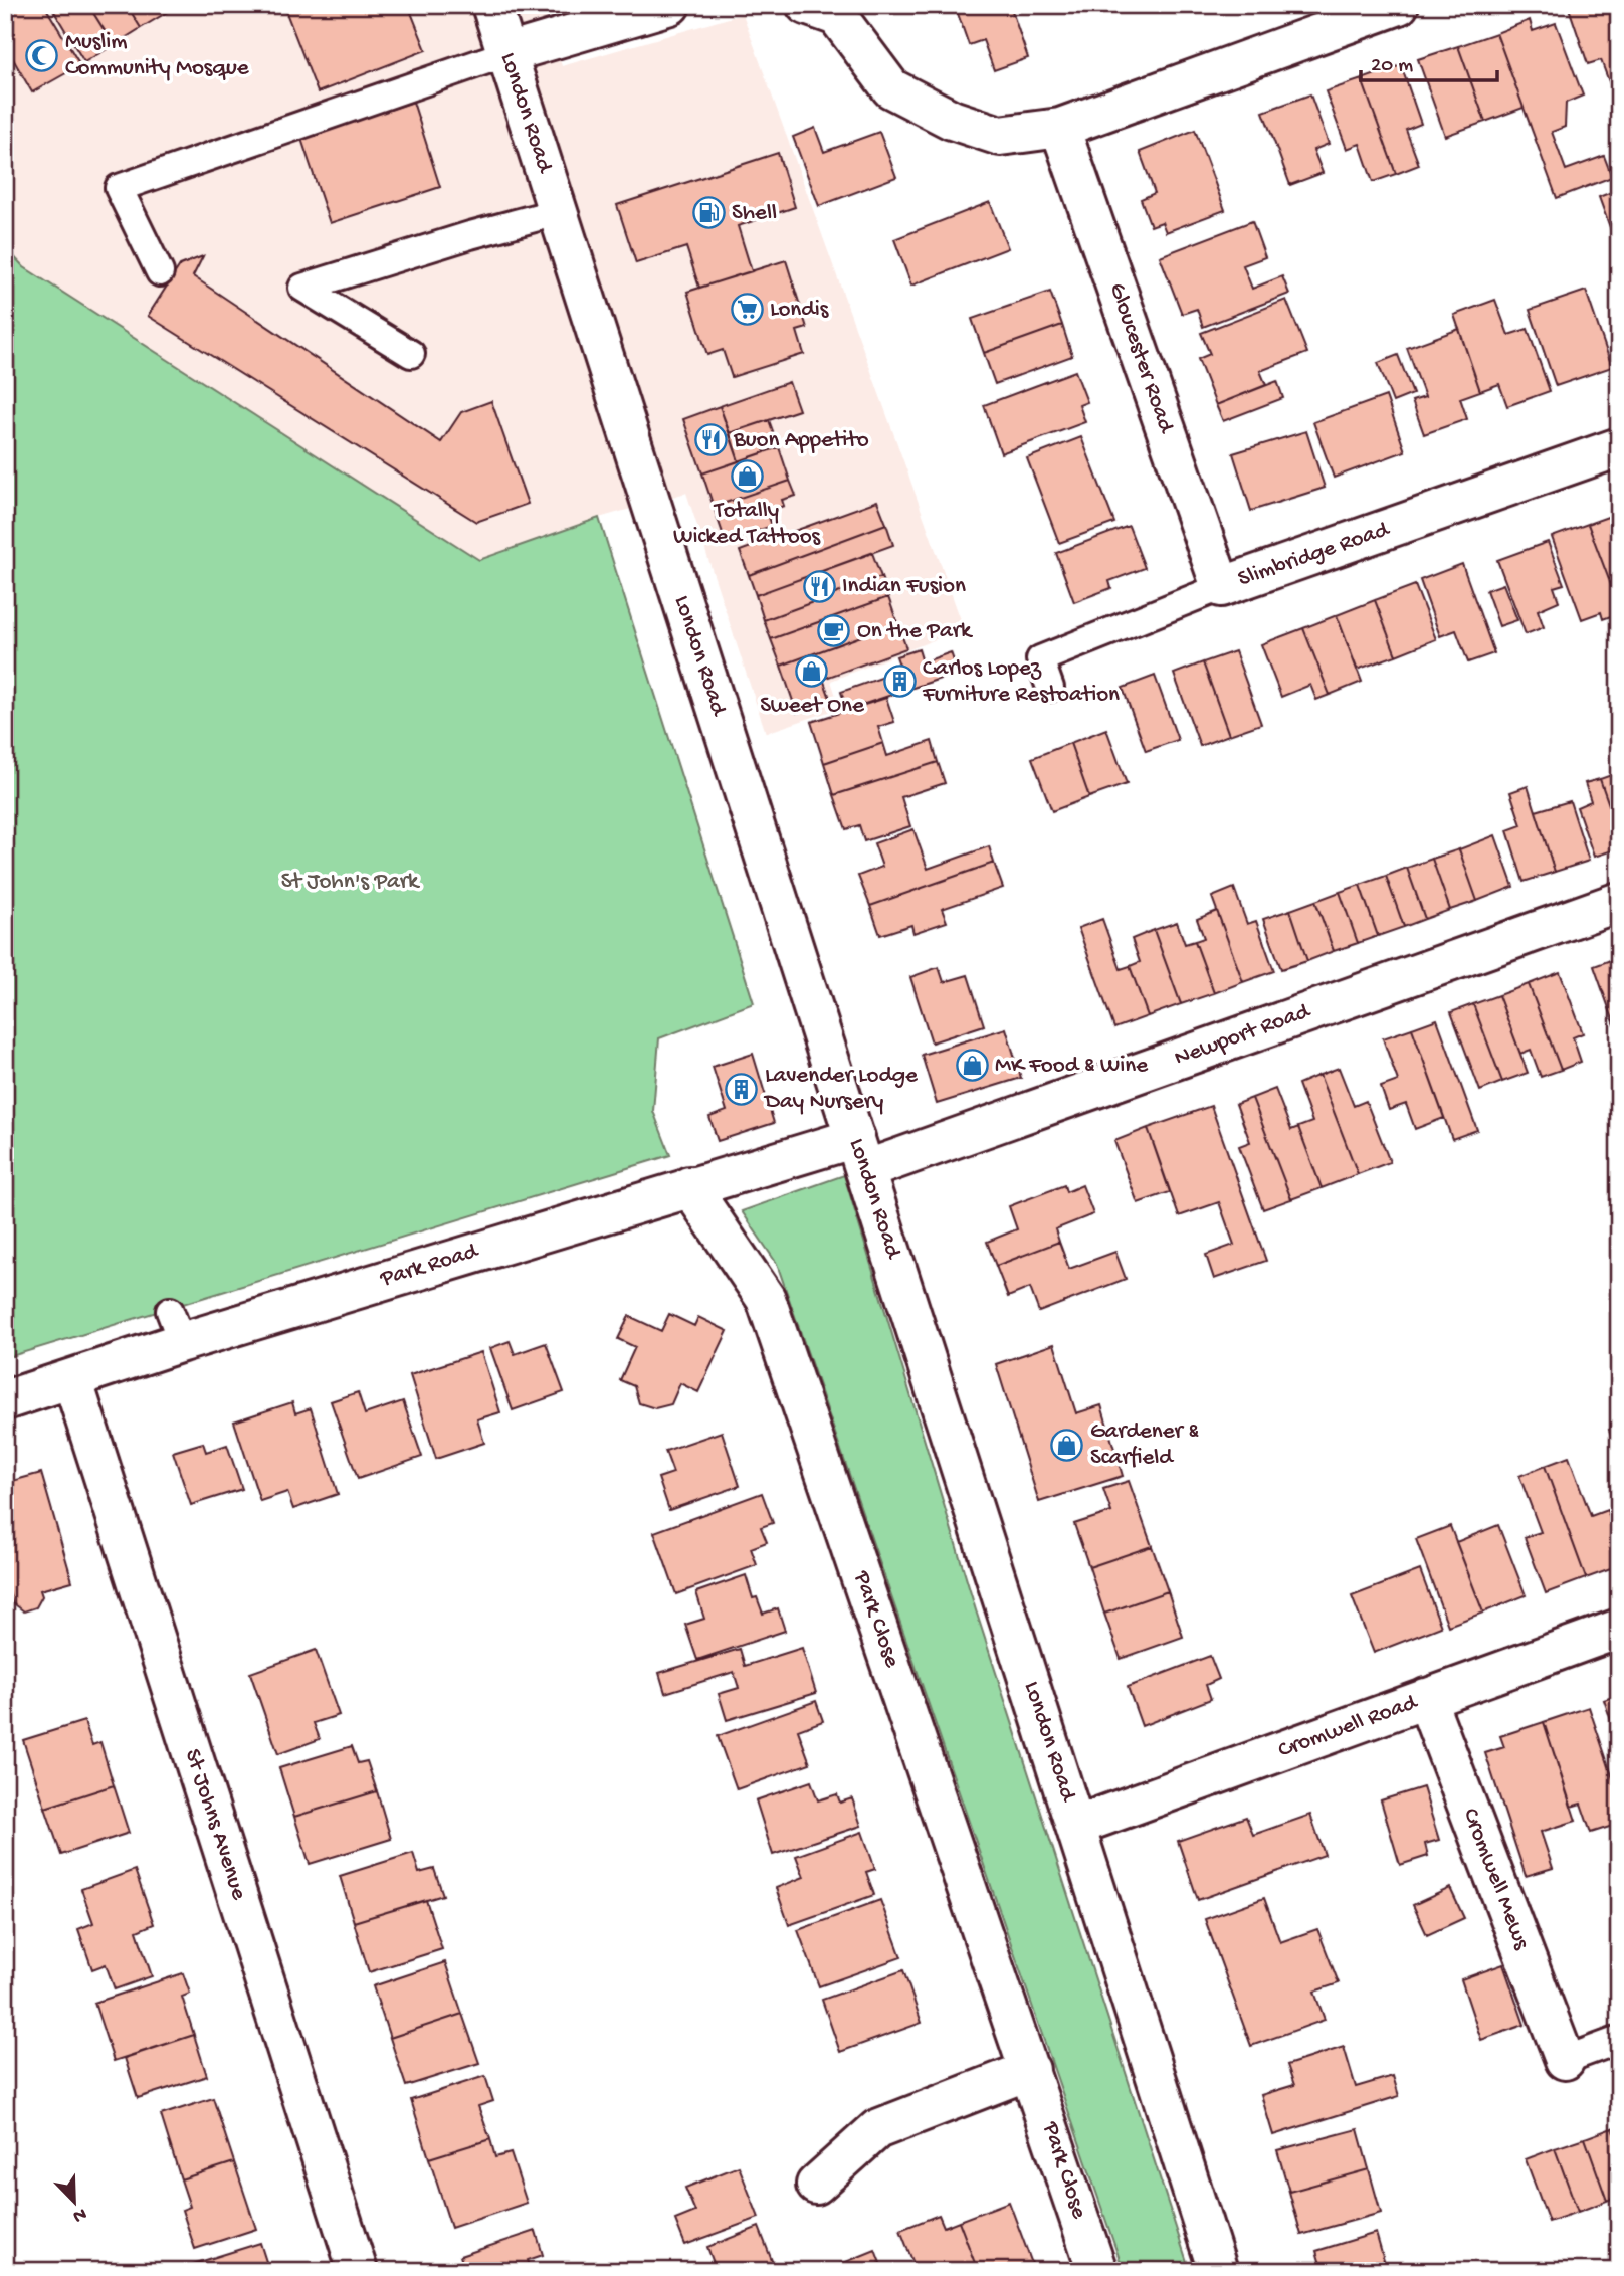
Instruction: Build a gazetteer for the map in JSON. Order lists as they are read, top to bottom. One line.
{"streets":{"street":["London Road","Gloucester Road","Slimbridge Road","Newport Road","Park Road","Park Close","Cromwell Road","St Johns Avenue","Cromwell Mews"]},"crossings":[["London Road","Newport Road"],["London Road","Park Road"],["London Road","Cromwell Road"],["Gloucester Road","Slimbridge Road"],["Newport Road","Park Road"],["Park Road","Park Close"],["Park Road","St Johns Avenue"],["Cromwell Road","Cromwell Mews"]],"parks":["St John's Park"],"places":{"mosque":["Muslim Community Mosque"],"fuel station":["Shell"],"supermarket":["Londis"],"restaurant":["Buon Appetito","Indian Fusion"],"shop":["Totally Wicked Tattoos","Sweet One","MK Food & Wine","Gardener & Scarfield"],"cafe":["On the Park"],"building":["Carlos Lopez Furniture Restoation","Lavender Lodge Day Nursery"]},"scale_bar":"20 m","north":"bottom right"}
